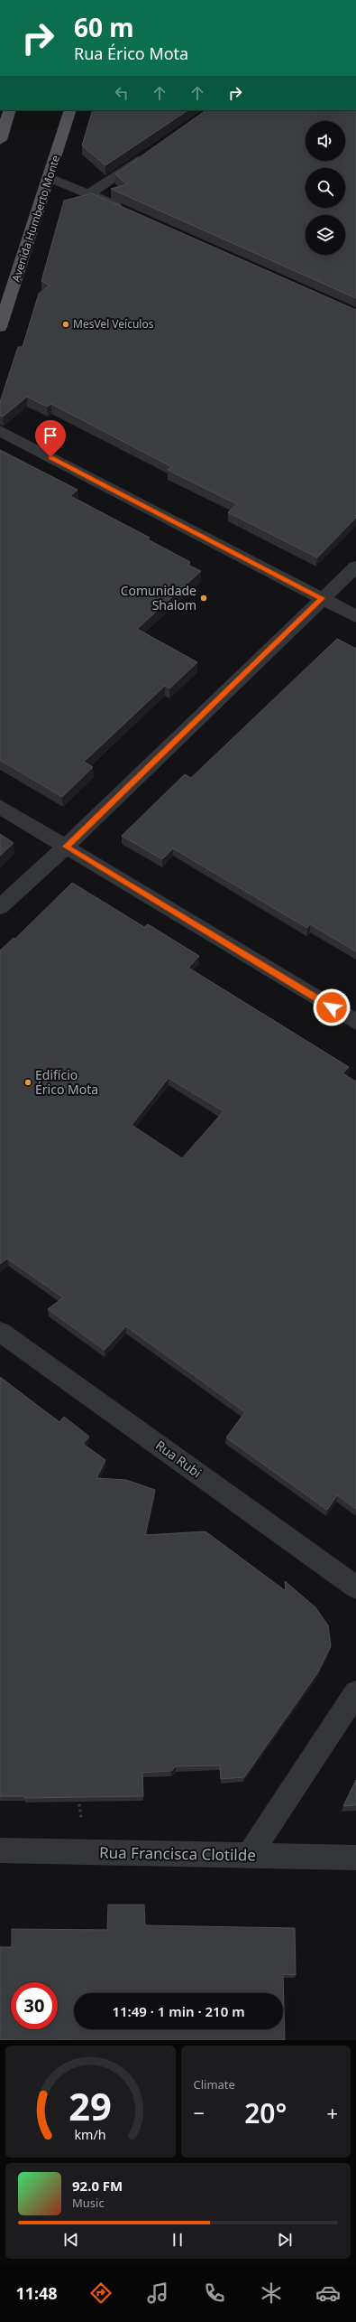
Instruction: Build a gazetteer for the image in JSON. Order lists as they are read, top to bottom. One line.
{"streets":{"main road":["Avenida Humberto Monte"],"street":["Rua Rubi","Rua Francisca Clotilde"]},"places":["MesVel Veículos","Comunidade Shalom","Edifício Érico Mota"],"page":{"turn":["60 m","Rua Érico Mota"],"limit":"30","trip":"11:49 · 1 min · 210 m","tile":"Climate","heat":["−","20°","+"],"song":["92.0 FM","Music"],"tabs":"11:48","gauge":["29","km/h"]}}
